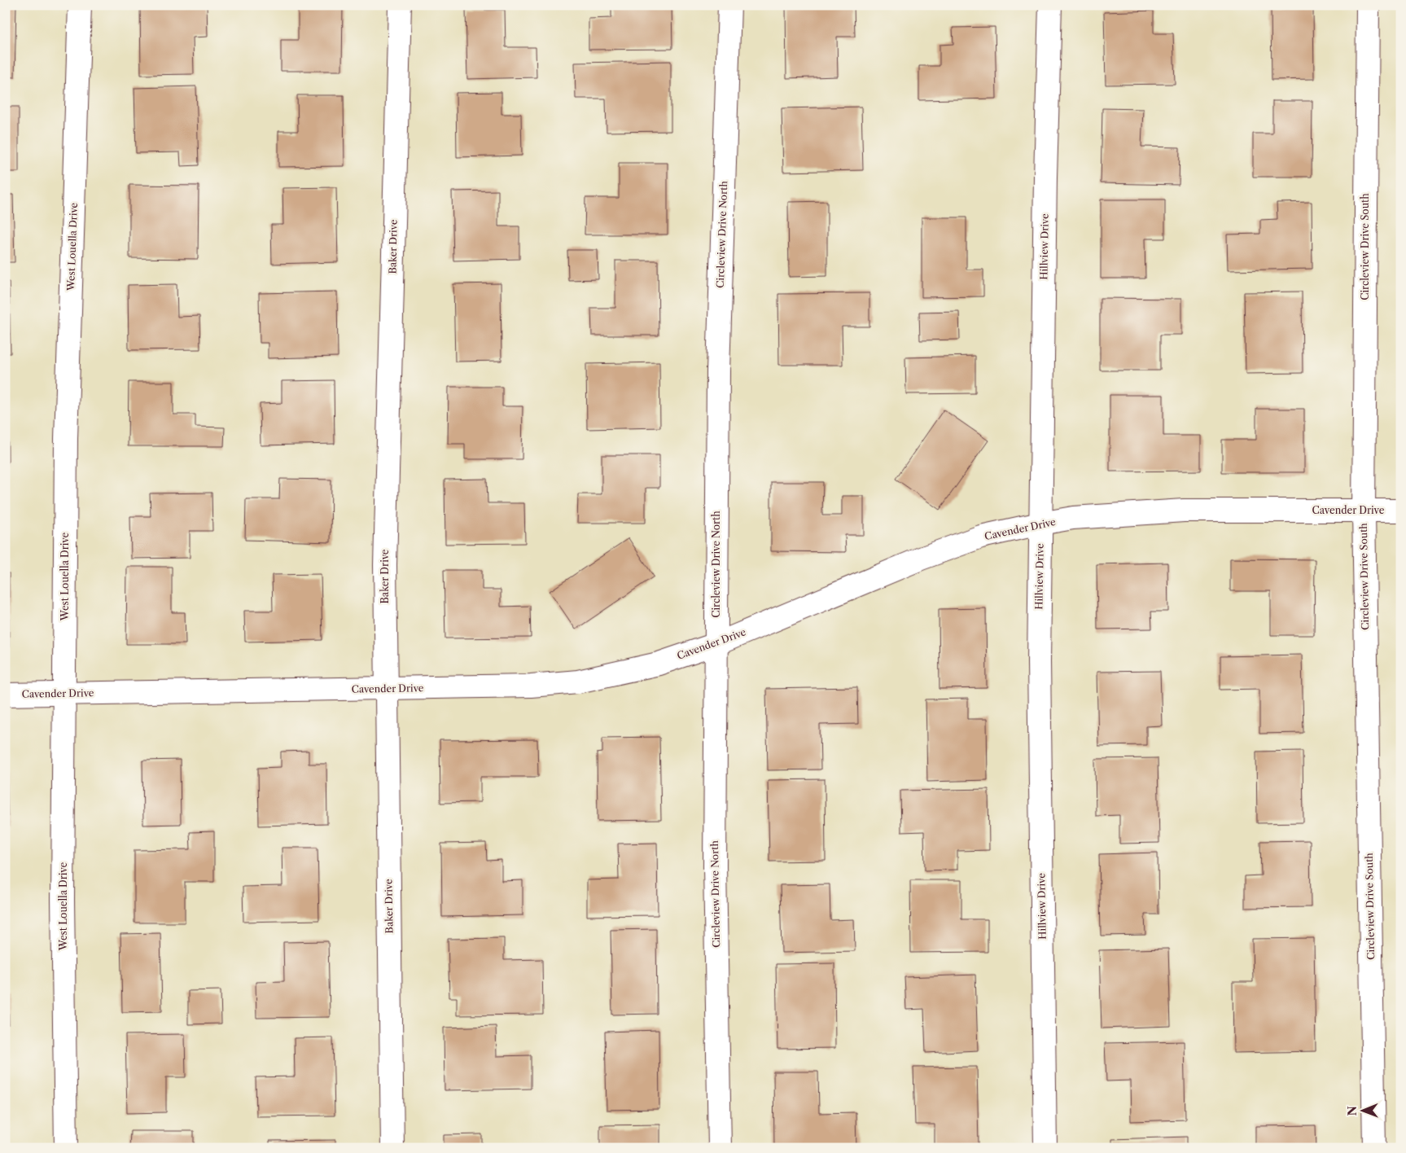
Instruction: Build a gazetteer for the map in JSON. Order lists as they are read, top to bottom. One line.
{"streets":{"street":["Circleview Drive North","West Louella Drive","Baker Drive","Hillview Drive","Circleview Drive South","Cavender Drive"]},"crossings":[["Circleview Drive North","Cavender Drive"],["West Louella Drive","Cavender Drive"],["Baker Drive","Cavender Drive"],["Hillview Drive","Cavender Drive"],["Circleview Drive South","Cavender Drive"]],"north":"left"}
